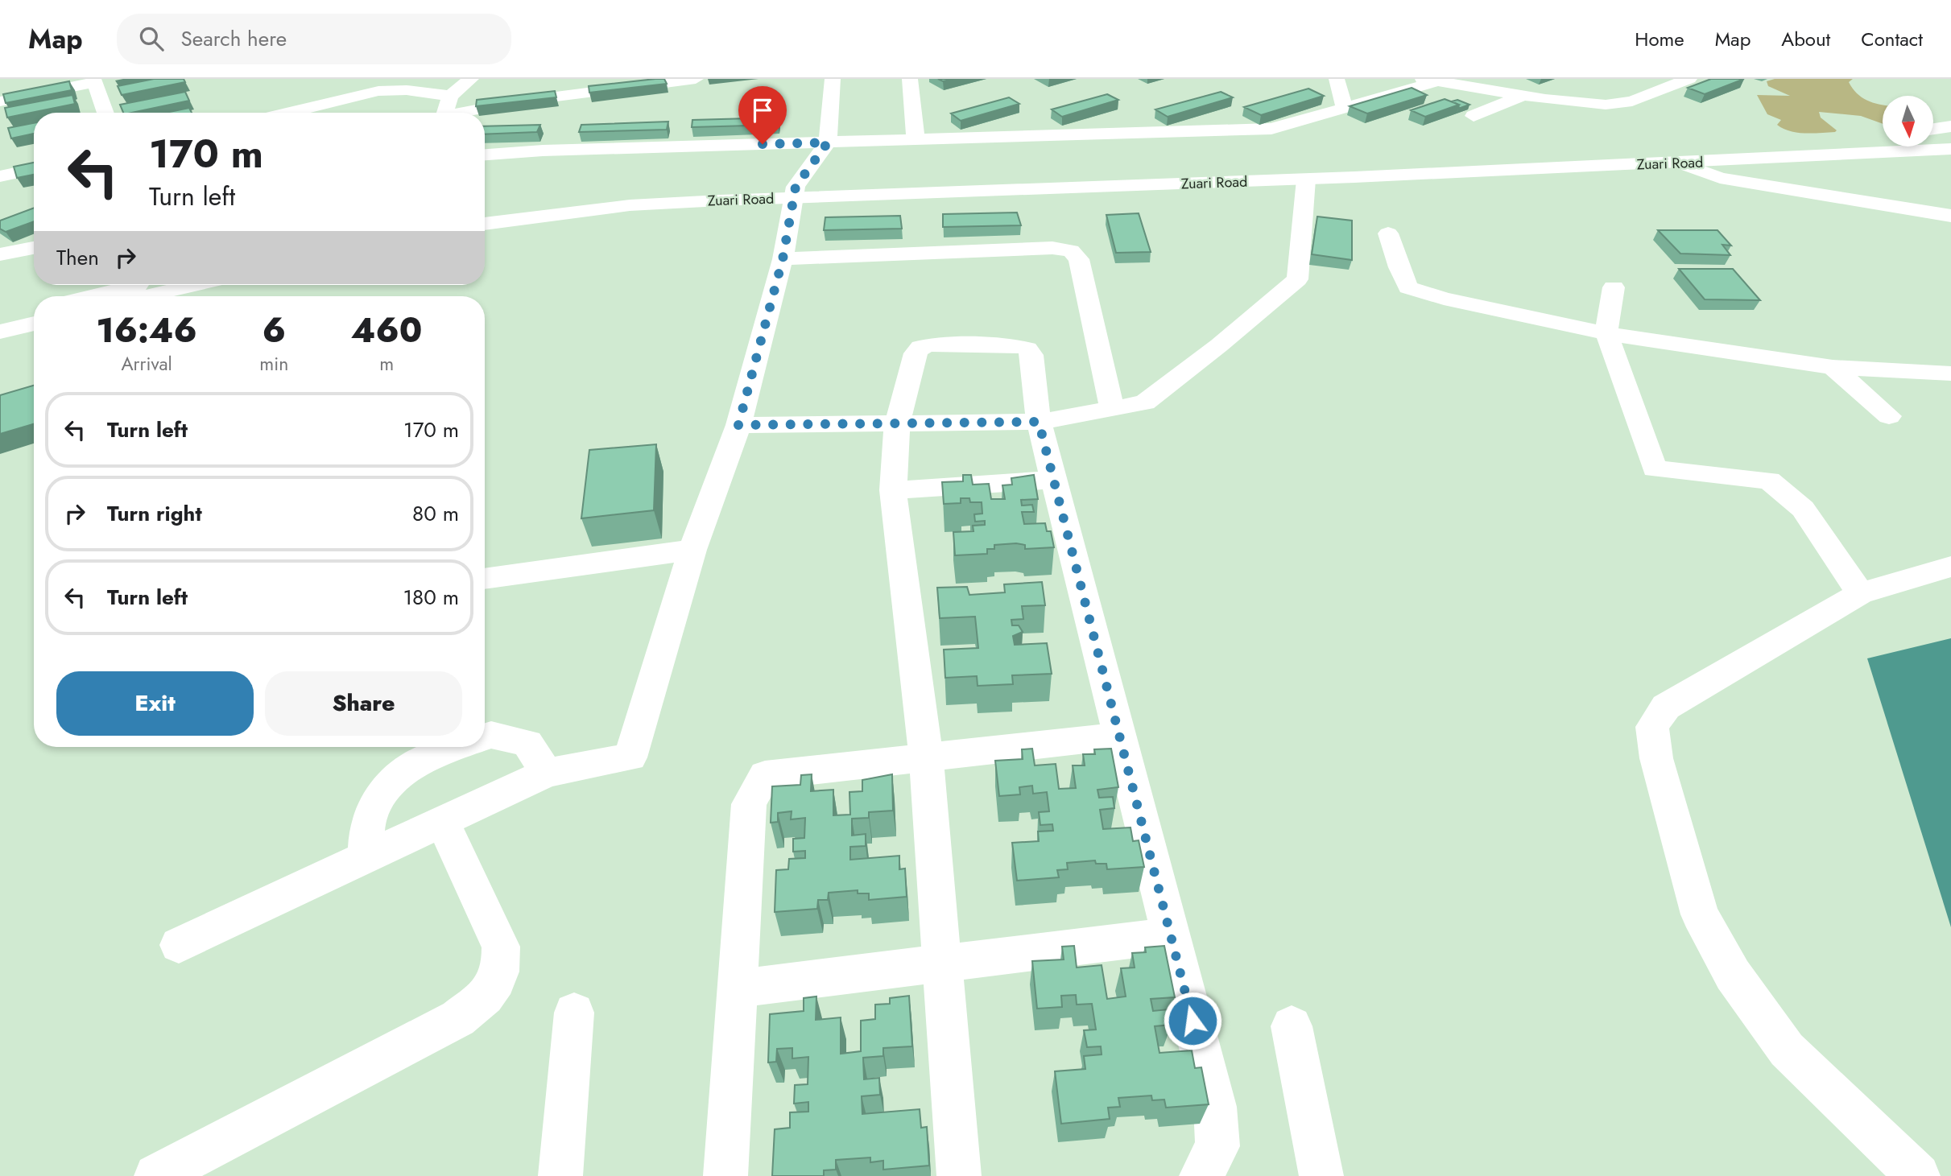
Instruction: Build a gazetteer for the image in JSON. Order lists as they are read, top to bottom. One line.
{"streets":{"main road":["Zuari Road"]},"north":"bottom","page":{"header":"Map","search":"Search here","nav":["Home","Map","About","Contact"],"turn":["170 m","Turn left"],"then":"Then","eta":["16:46","Arrival","6","min","460","m"],"list":[{"name":"Turn left","value":"170 m"},{"name":"Turn right","value":"80 m"},{"name":"Turn left","value":"180 m"}],"buttons":["Exit","Share"]}}
